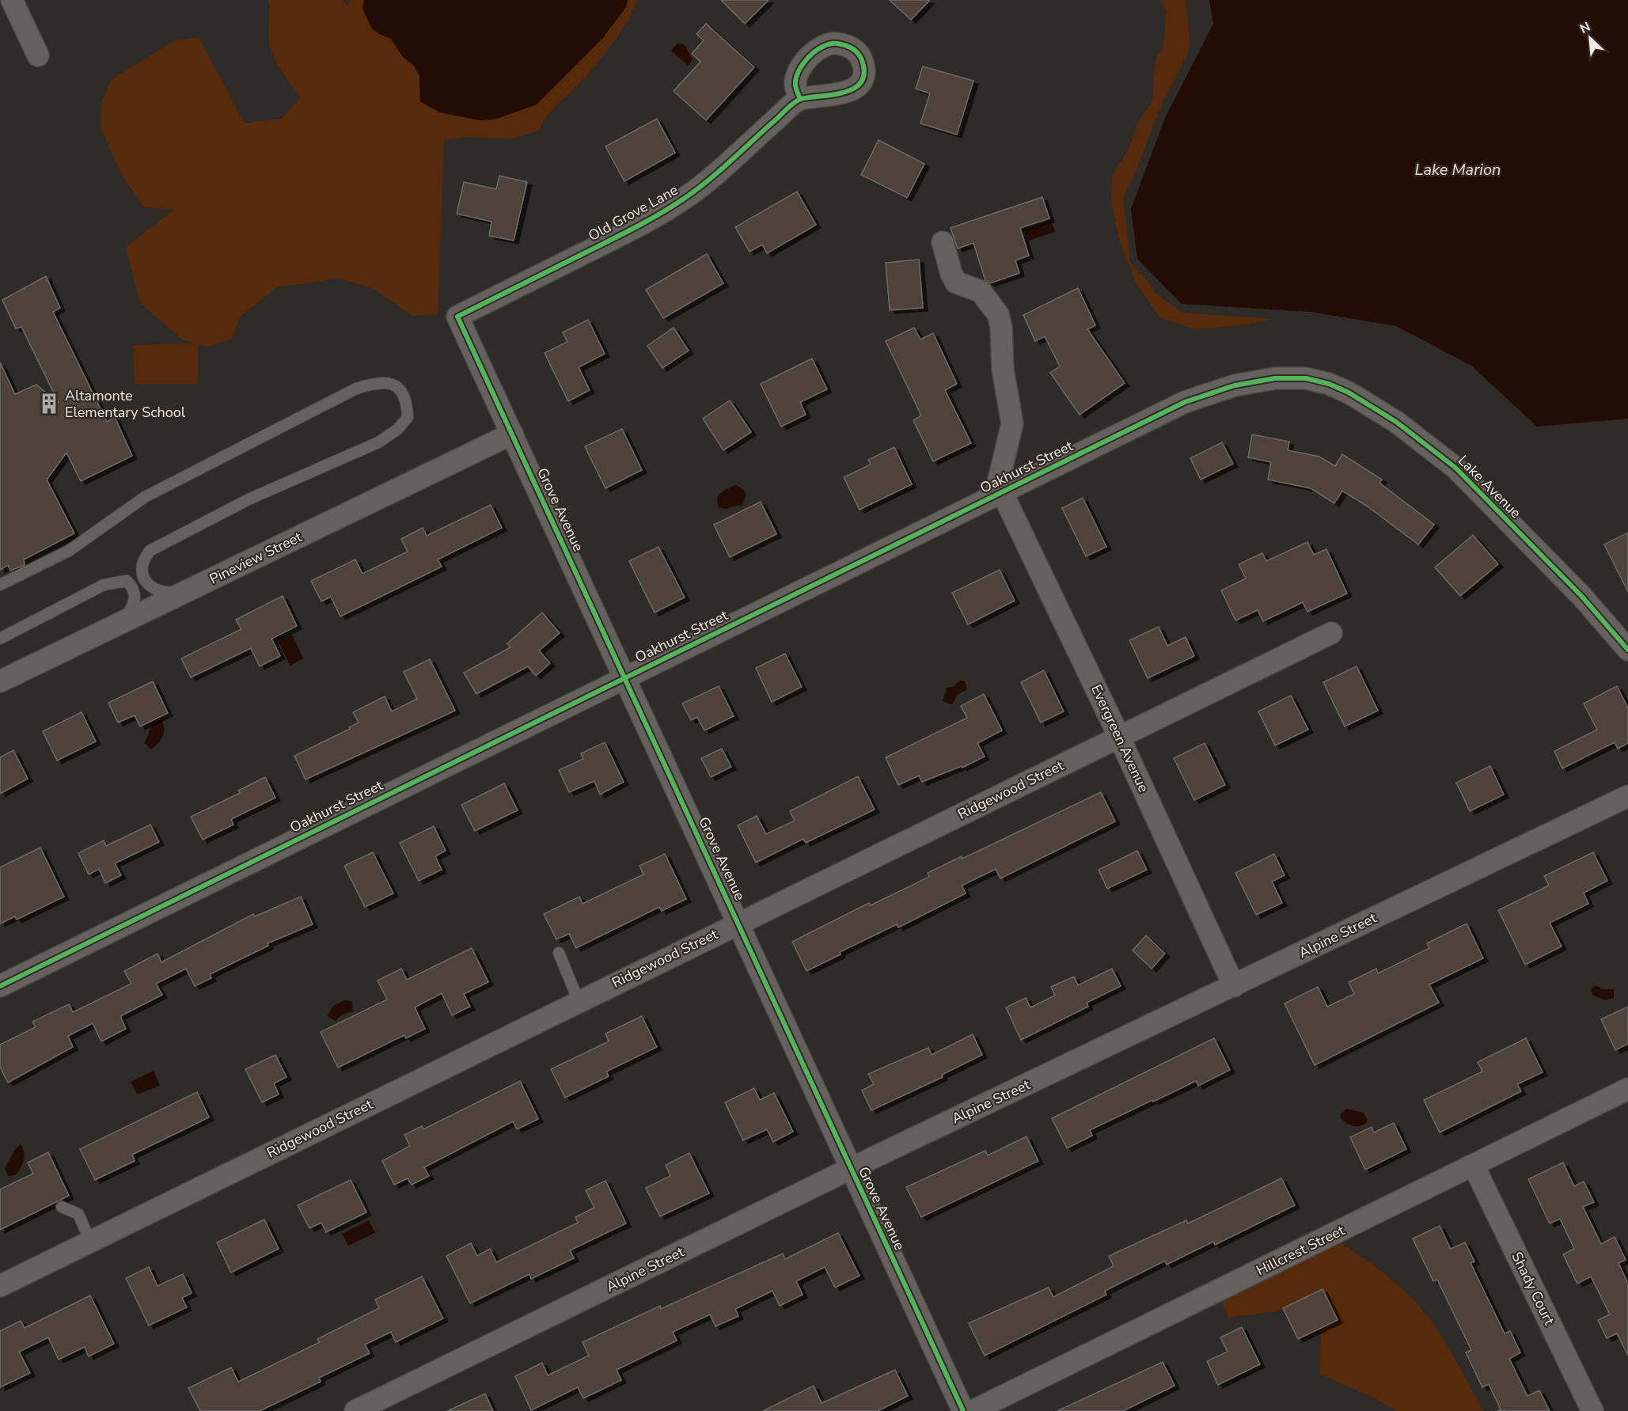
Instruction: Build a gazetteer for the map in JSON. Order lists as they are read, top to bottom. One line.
{"streets":{"street":["Old Grove Lane","Oakhurst Street","Lake Avenue","Grove Avenue","Pineview Street","Evergreen Avenue","Ridgewood Street","Alpine Street","Hillcrest Street","Shady Court"]},"crossings":[["Old Grove Lane","Grove Avenue"],["Oakhurst Street","Lake Avenue"],["Oakhurst Street","Grove Avenue"],["Oakhurst Street","Evergreen Avenue"],["Grove Avenue","Pineview Street"],["Grove Avenue","Ridgewood Street"],["Grove Avenue","Alpine Street"],["Evergreen Avenue","Ridgewood Street"],["Evergreen Avenue","Alpine Street"],["Hillcrest Street","Shady Court"]],"water":["Lake Marion"],"places":{"building":["Altamonte Elementary School"]},"north":"top left"}
